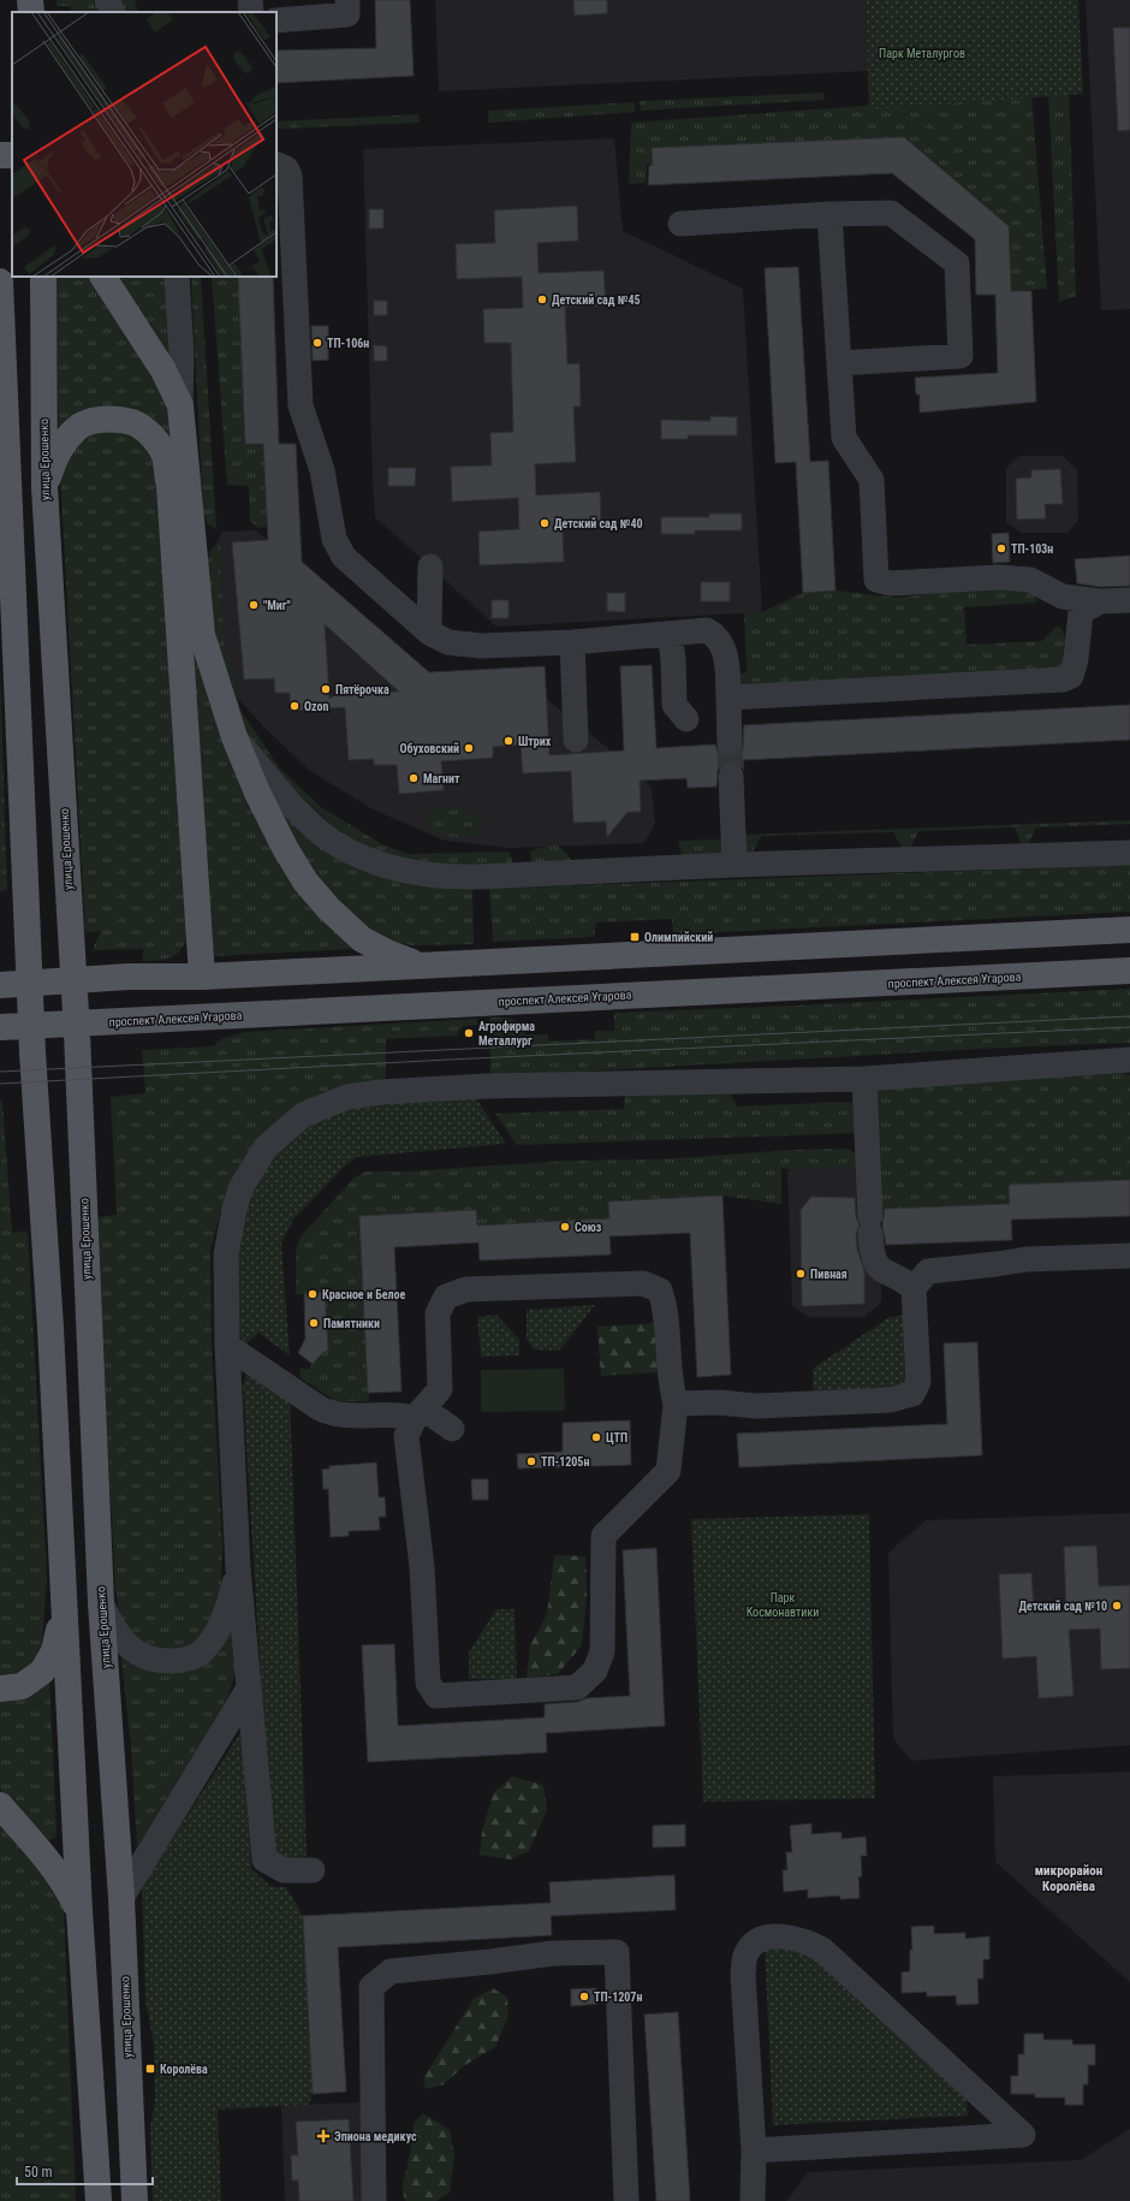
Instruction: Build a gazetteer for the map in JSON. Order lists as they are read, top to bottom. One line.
{"streets":{"main road":["улица Ерошенко","проспект Алексея Угарова"]},"districts":["микрорайон Королёва"],"parks":["Парк Металургов","Парк Космонавтики"],"places":{"other":["Детский сад №45","ТП-106н","Детский сад №40","ТП-103н","\"Миг\"","Пятёрочка","Ozon","Штрих","Обуховский","Магнит","Агрофирма Металлург","Союз","Пивная","Красное и Белое","Памятники","ЦТП","ТП-1205н","Детский сад №10","ТП-1207н"],"transit":["Олимпийский","Королёва"],"health":["Эпиона медикус"]},"scale_bar":"50 m"}
